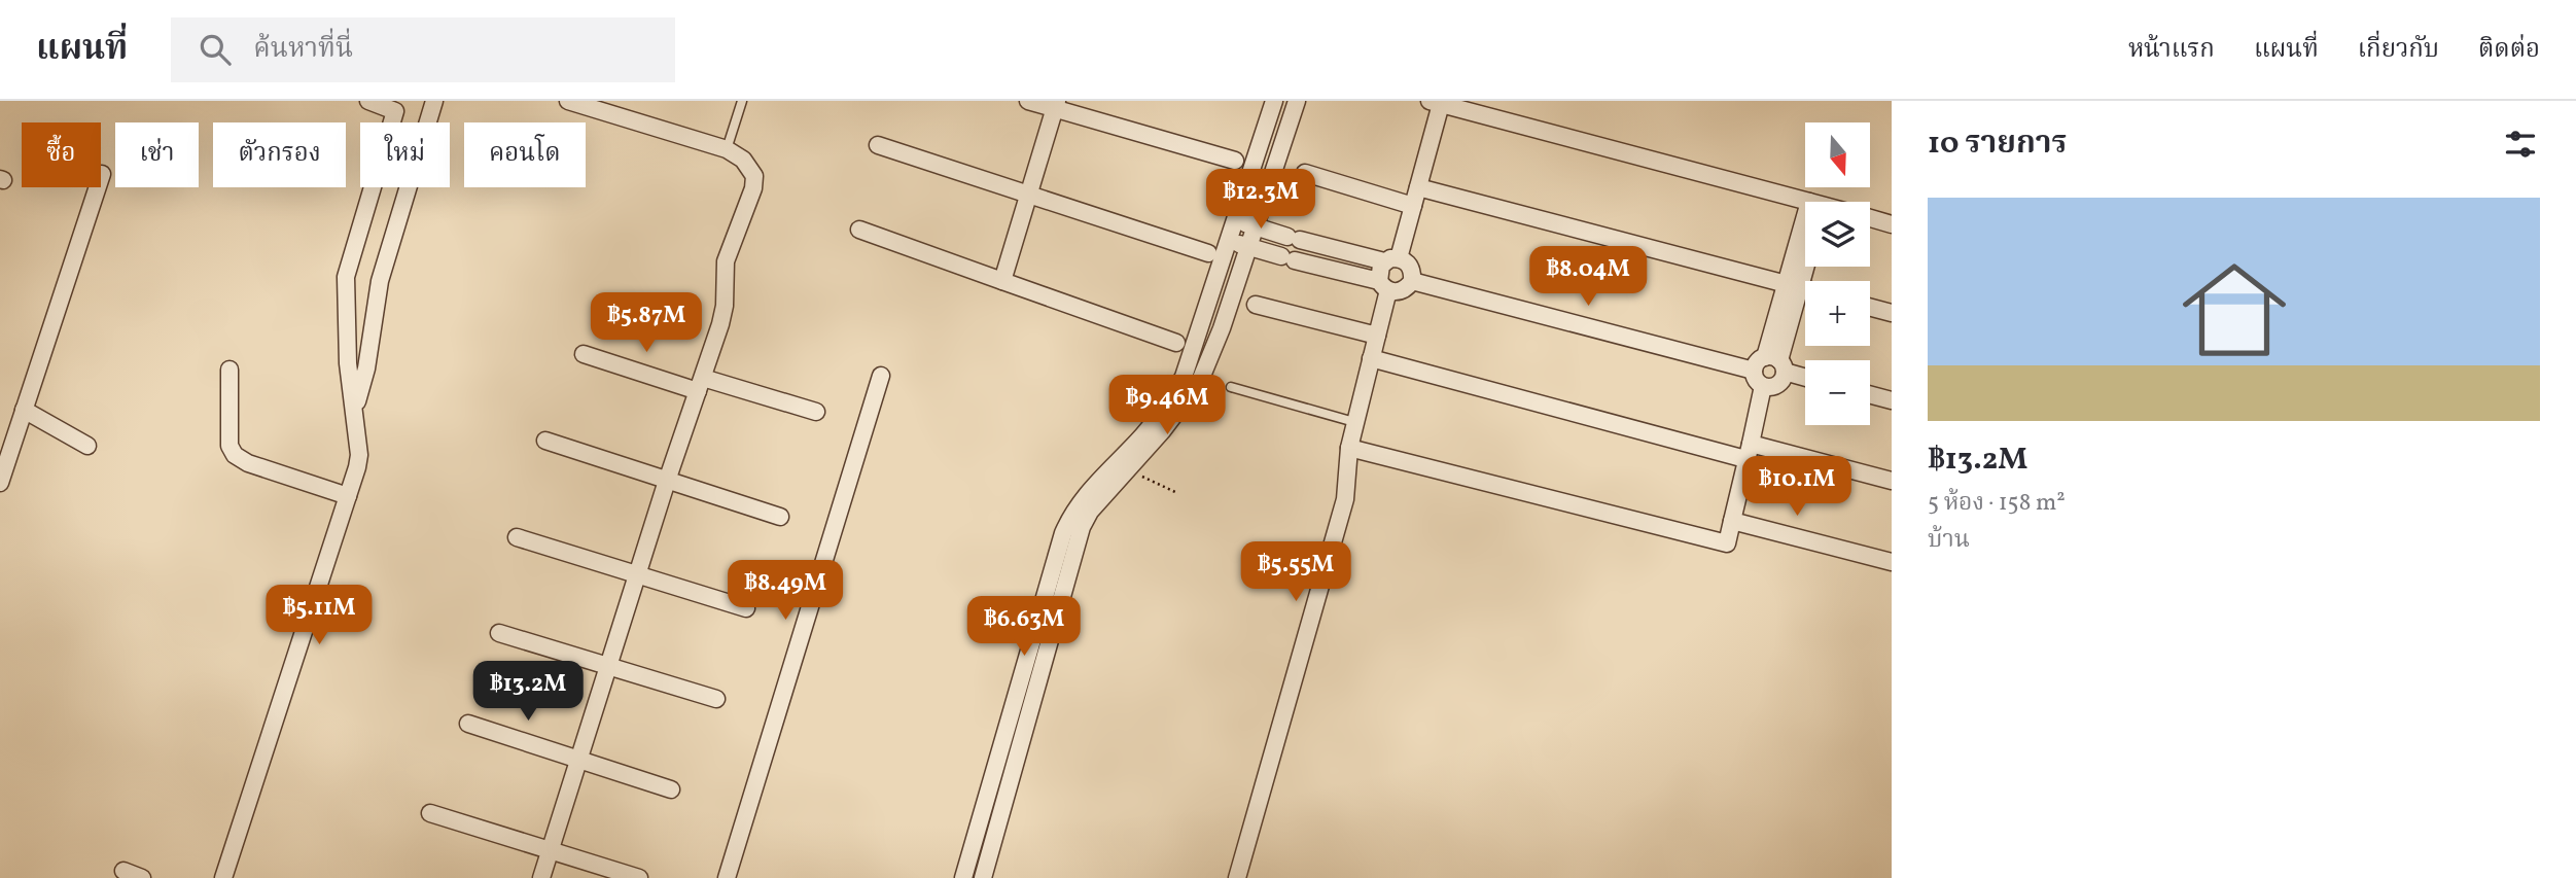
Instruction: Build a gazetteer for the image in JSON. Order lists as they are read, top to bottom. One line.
{"north":"bottom","page":{"header":"แผนที่","search":"ค้นหาที่นี่","nav":["หน้าแรก","แผนที่","เกี่ยวกับ","ติดต่อ"],"heading":"10 รายการ","map_buttons":["+","−"],"chip":["ซื้อ","เช่า","ตัวกรอง","ใหม่","คอนโด"],"price":["฿12.3M","฿8.04M","฿5.87M","฿9.46M","฿10.1M","฿5.55M","฿8.49M","฿5.11M","฿6.63M","฿13.2M"],"list":[{"name":"฿13.2M","note":"5 ห้อง · 158 m² · บ้าน"}]}}
